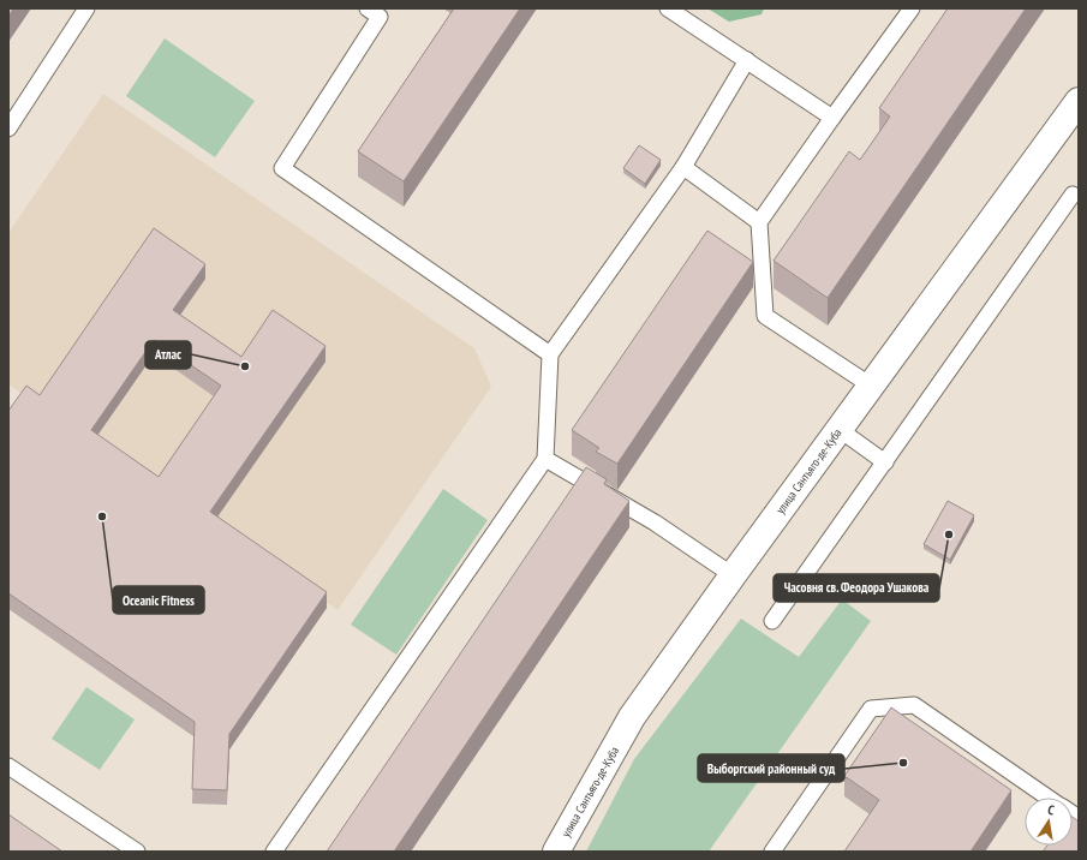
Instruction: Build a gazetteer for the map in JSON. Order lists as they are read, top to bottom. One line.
{"streets":{"street":["улица Сантьяго-де-Куба"]},"places":["Атлас","Oceanic Fitness","Часовня св. Феодора Ушакова","Выборгский районный суд"],"north":"top"}
